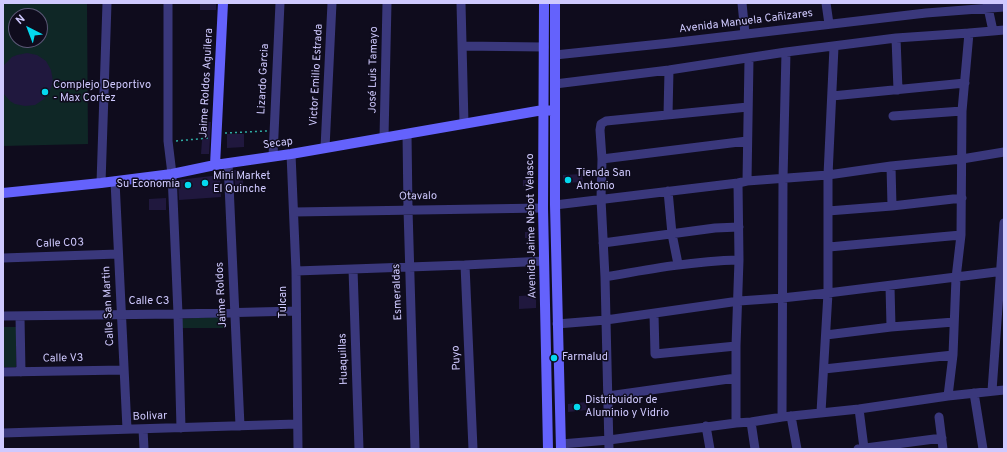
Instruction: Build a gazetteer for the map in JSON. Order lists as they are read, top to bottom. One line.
{"streets":{"main road":["Jaime Roldos Aguilera","Secap","Avenida Jaime Nebot Velasco"],"street":["Avenida Manuela Cañizares","José Luis Tamayo","Victor Emilio Estrada","Lizardo Garcia","Otavalo","Calle C03","Esmeraldas","Jaime Roldos","Calle C3","Tulcan","Calle San Martin","Puyo","Calle V3","Huaquillas","Bolivar"]},"crossings":[["José Luis Tamayo","Secap"],["Victor Emilio Estrada","Secap"],["Lizardo Garcia","Secap"],["Jaime Roldos Aguilera","Secap"],["Secap","Avenida Jaime Nebot Velasco"],["Secap","Esmeraldas"],["Secap","Jaime Roldos"],["Secap","Tulcan"],["Secap","Calle San Martin"],["Otavalo","Avenida Jaime Nebot Velasco"],["Otavalo","Esmeraldas"],["Otavalo","Tulcan"],["Calle C03","Calle San Martin"],["Jaime Roldos","Calle C3"],["Jaime Roldos","Bolivar"],["Calle C3","Tulcan"],["Calle C3","Calle San Martin"],["Tulcan","Bolivar"],["Calle San Martin","Calle V3"],["Calle San Martin","Bolivar"]],"places":["Complejo Deportivo - Max Cortez","Tienda San Antonio","Mini Market El Quinche","Su Economia","Farmalud","Distribuidor de Aluminio y Vidrio"],"north":"top left"}
